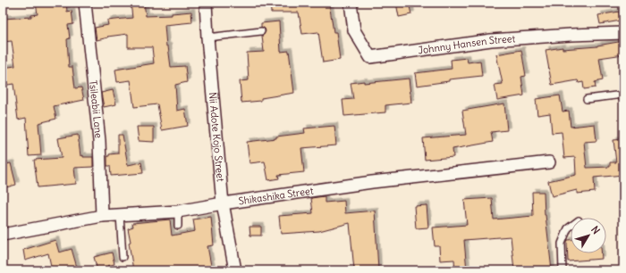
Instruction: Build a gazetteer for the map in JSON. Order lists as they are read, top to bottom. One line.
{"streets":{"street":["Johnny Hansen Street","Tsileabii Lane","Nii Adote Kojo Street","Shikashika Street"]},"crossings":[["Tsileabii Lane","Shikashika Street"],["Nii Adote Kojo Street","Shikashika Street"]],"north":"top right"}
